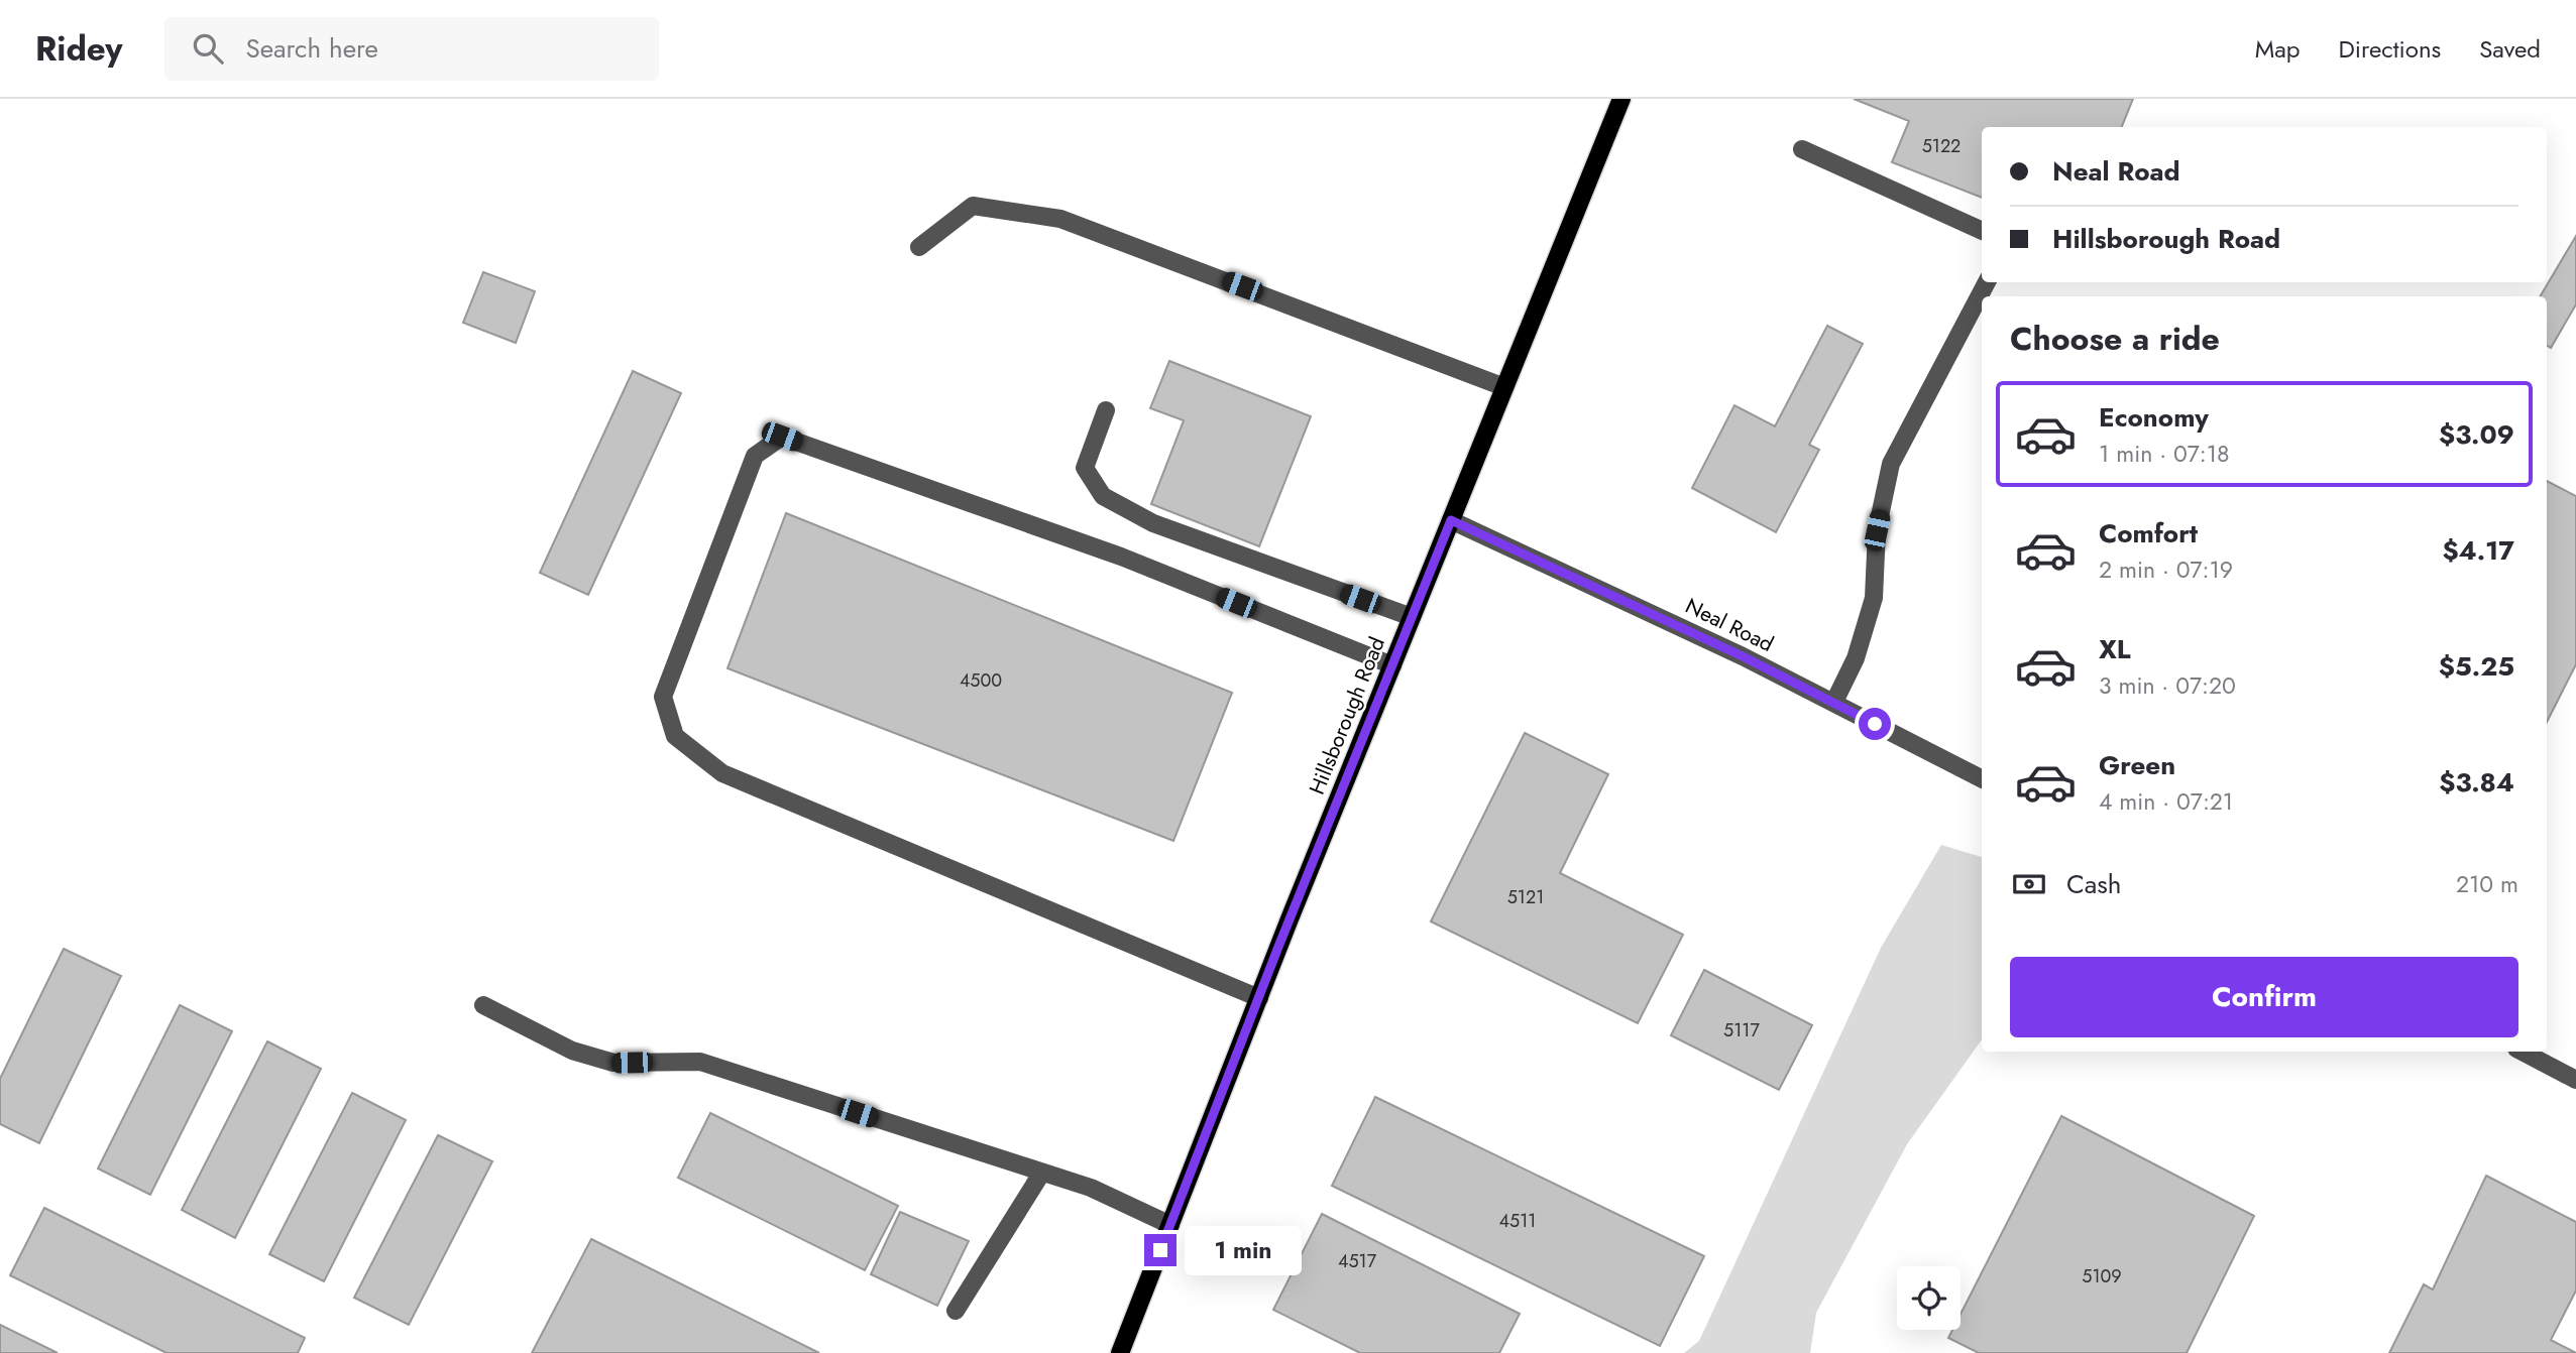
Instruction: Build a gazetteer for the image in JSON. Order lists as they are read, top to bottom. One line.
{"streets":{"main road":["Hillsborough Road"],"street":["Neal Road"]},"crossings":[["Neal Road","Hillsborough Road"]],"house_numbers":["5122","4500","5121","5117","4511","4517","5109"],"page":{"header":"Ridey","search":"Search here","nav":["Map","Directions","Saved"],"banner":["Neal Road","Hillsborough Road"],"heading":"Choose a ride","list":[{"name":"Economy","note":"1 min · 07:18","value":"$3.09"},{"name":"Comfort","note":"2 min · 07:19","value":"$4.17"},{"name":"XL","note":"3 min · 07:20","value":"$5.25"},{"name":"Green","note":"4 min · 07:21","value":"$3.84"}],"pay":["Cash","210 m"],"buttons":"Confirm","bubble":"1 min"}}
